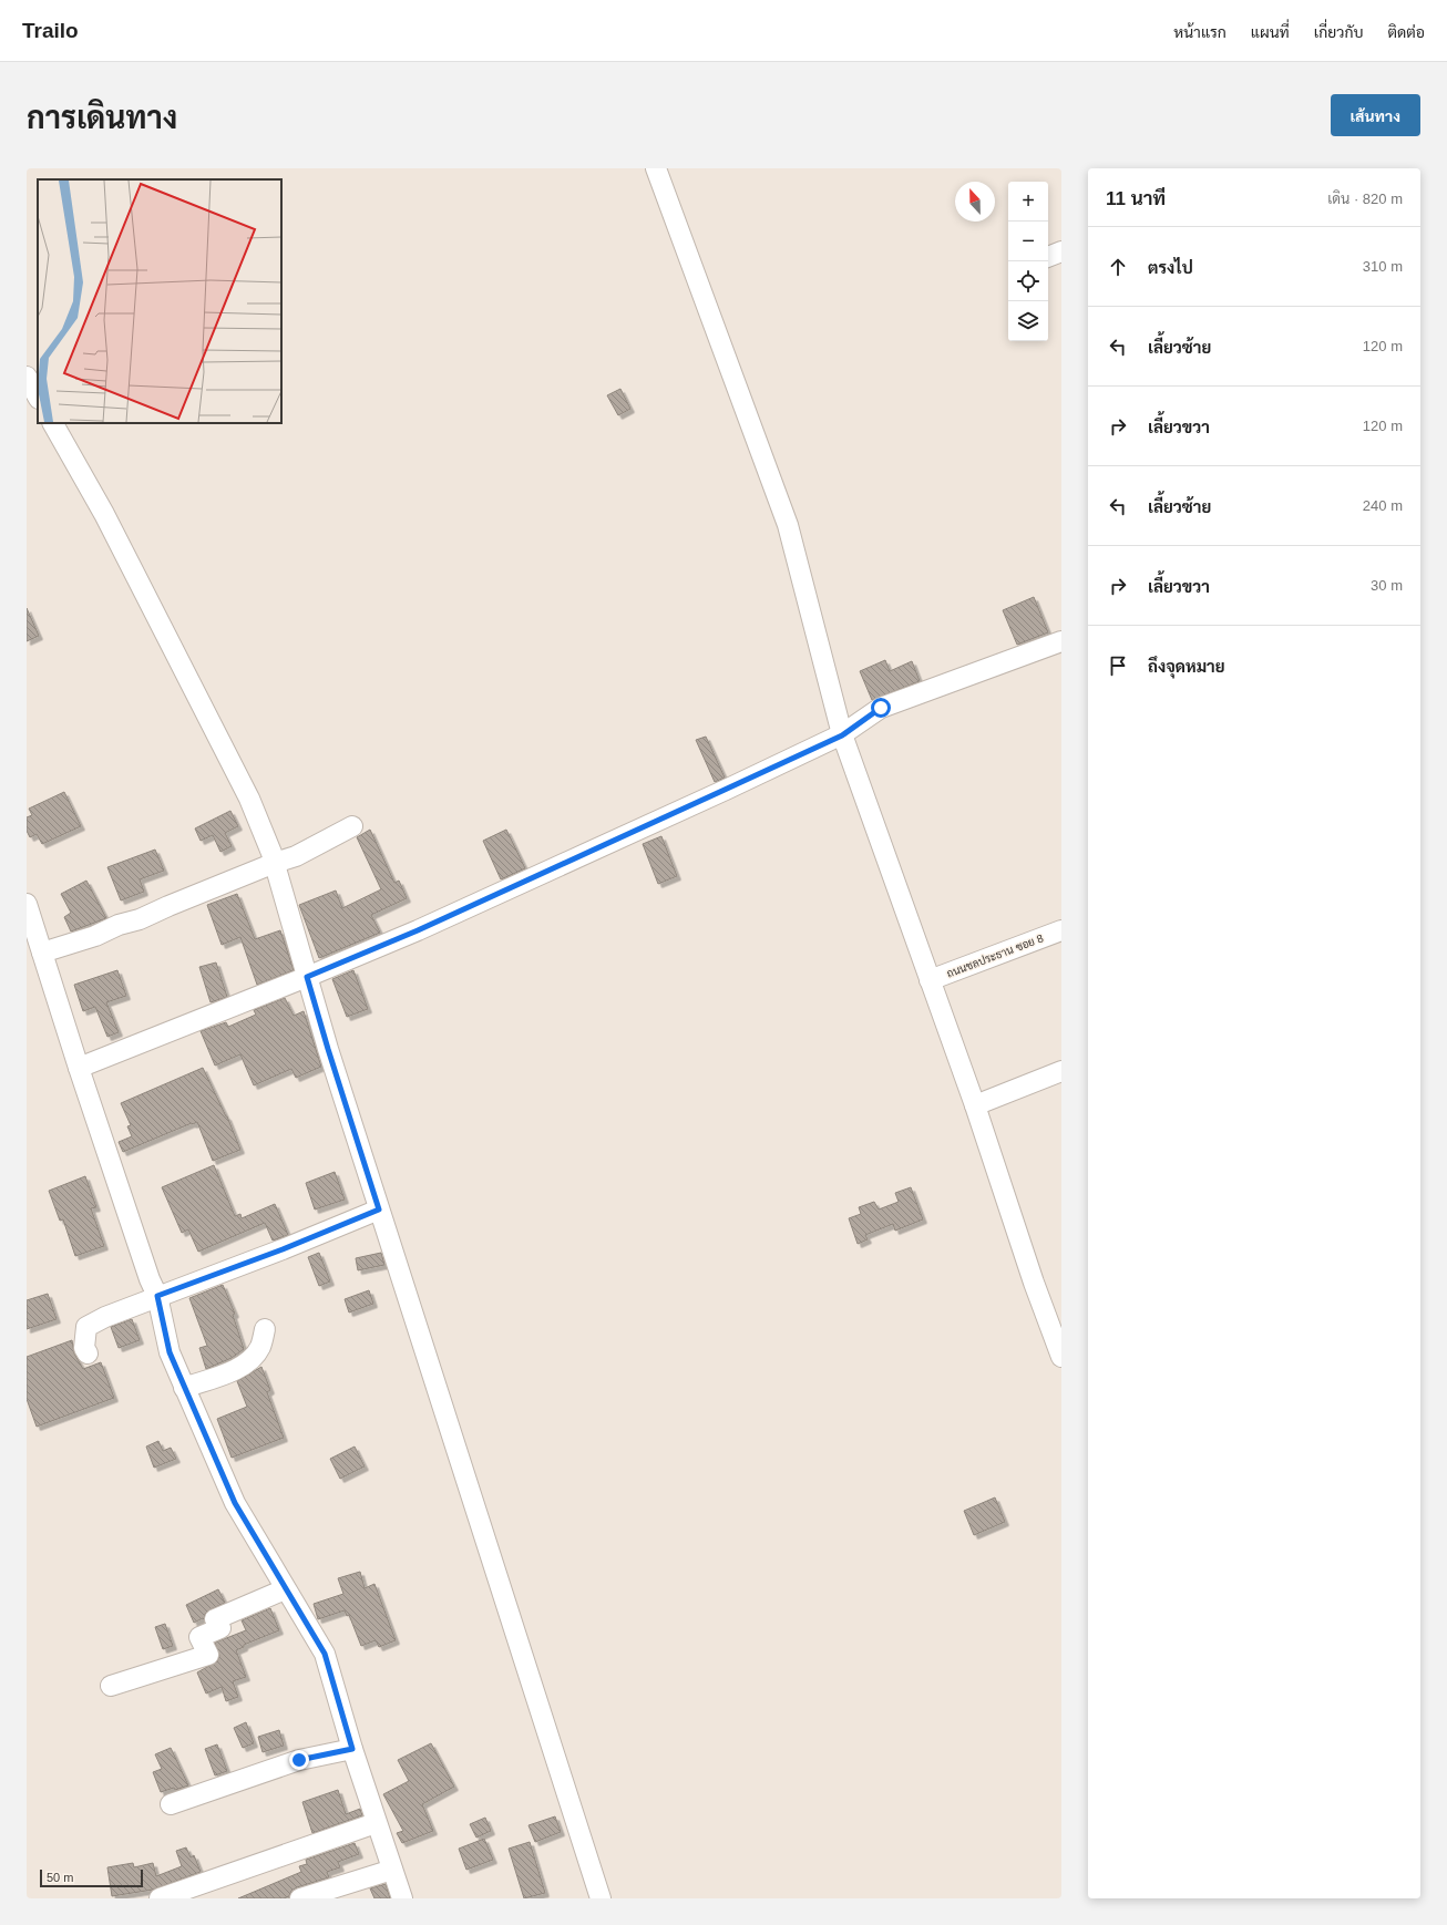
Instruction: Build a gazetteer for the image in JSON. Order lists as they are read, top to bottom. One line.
{"streets":{"street":["ถนนชลประธาน ซอย 8"]},"scale_bar":"50 m","north":"top","page":{"header":"Trailo","nav":["หน้าแรก","แผนที่","เกี่ยวกับ","ติดต่อ"],"buttons":"เส้นทาง","title":"การเดินทาง","heading":["11 นาที","เดิน · 820 m"],"map_buttons":["+","−"],"list":[["ตรงไป","310 m"],["เลี้ยวซ้าย","120 m"],["เลี้ยวขวา","120 m"],["เลี้ยวซ้าย","240 m"],["เลี้ยวขวา","30 m"],"ถึงจุดหมาย"],"scale":"50 m"}}
